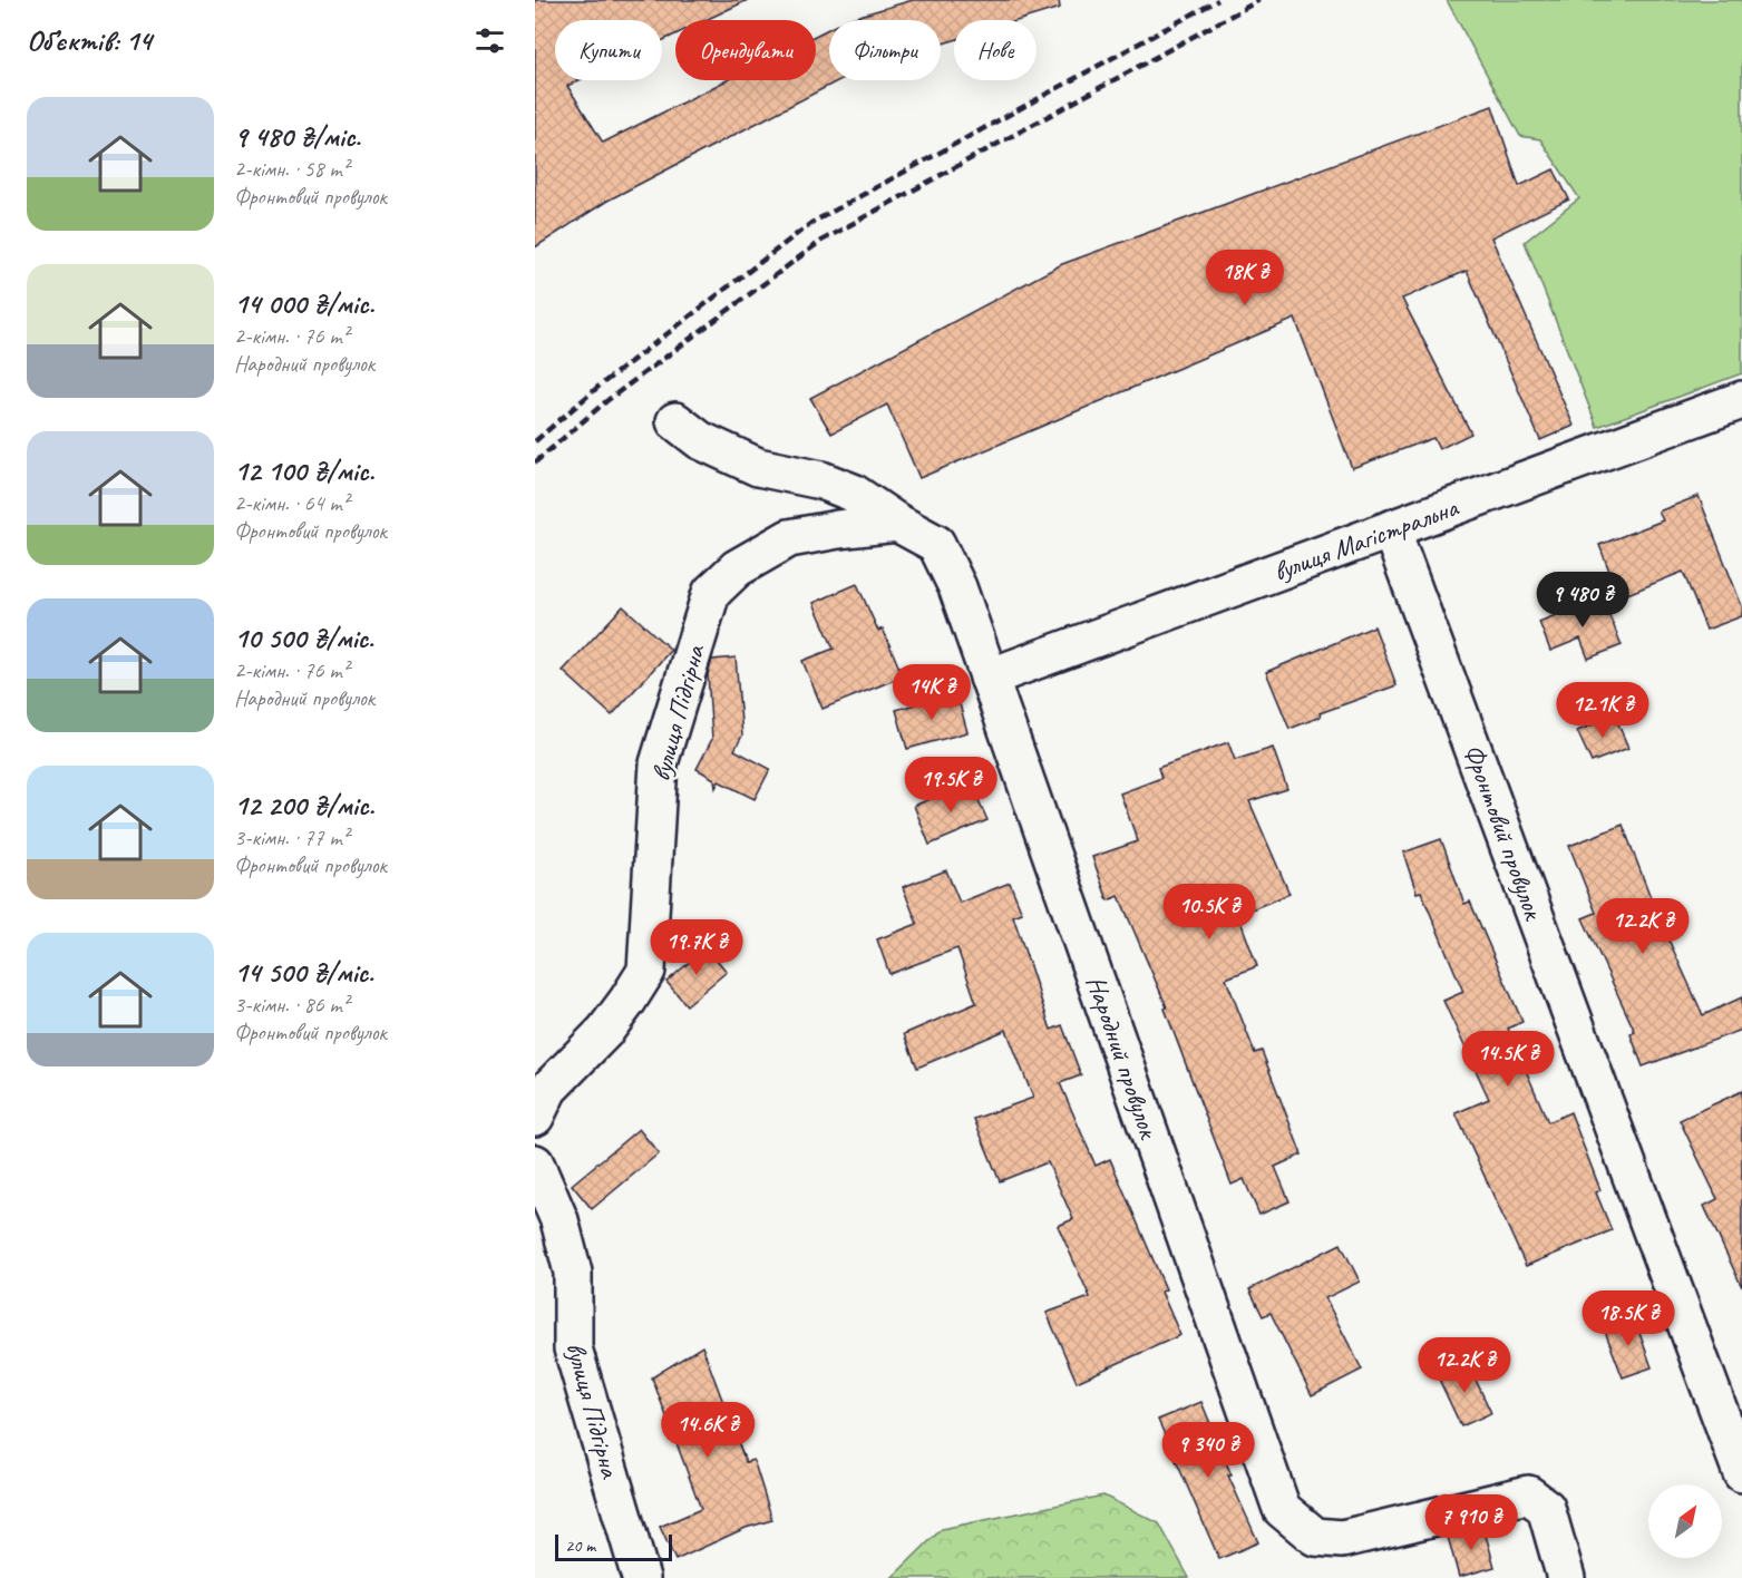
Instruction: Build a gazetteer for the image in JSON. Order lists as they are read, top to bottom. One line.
{"streets":{"street":["вулиця Магістральна","вулиця Підгірна","Фронтовий провулок","Народний провулок"]},"crossings":[["вулиця Магістральна","Фронтовий провулок"],["вулиця Магістральна","Народний провулок"],["вулиця Підгірна","Народний провулок"]],"scale_bar":"20 m","north":"top right","page":{"heading":"Об’єктів: 14","chip":["Купити","Орендувати","Фільтри","Нове"],"list":[{"name":"9 480 ₴/міс.","note":"2-кімн. · 58 m² · Фронтовий провулок"},{"name":"14 000 ₴/міс.","note":"2-кімн. · 76 m² · Народний провулок"},{"name":"12 100 ₴/міс.","note":"2-кімн. · 64 m² · Фронтовий провулок"},{"name":"10 500 ₴/міс.","note":"2-кімн. · 76 m² · Народний провулок"},{"name":"12 200 ₴/міс.","note":"3-кімн. · 77 m² · Фронтовий провулок"},{"name":"14 500 ₴/міс.","note":"3-кімн. · 86 m² · Фронтовий провулок"}],"price":["18K ₴","9 480 ₴","14K ₴","12.1K ₴","19.5K ₴","10.5K ₴","12.2K ₴","19.7K ₴","14.5K ₴","18.5K ₴","12.2K ₴","14.6K ₴","9 340 ₴","7 910 ₴"],"scale":"20 m"}}
